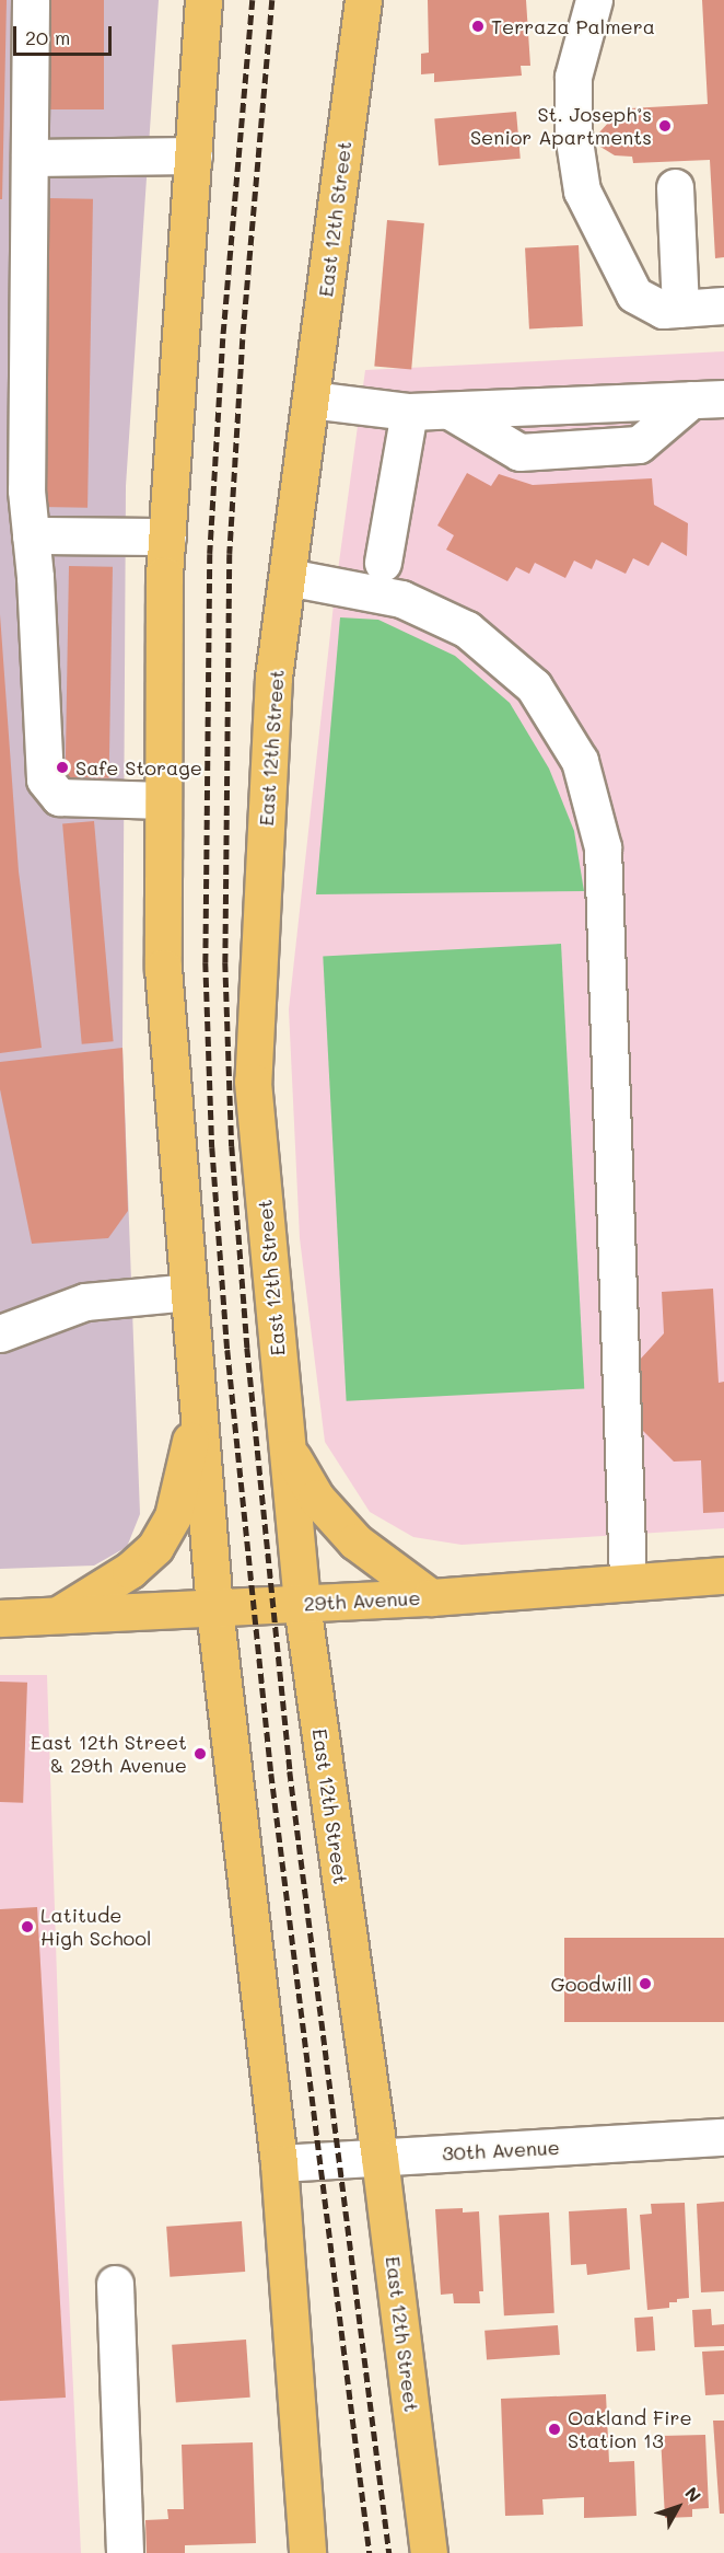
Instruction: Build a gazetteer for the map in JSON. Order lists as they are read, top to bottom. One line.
{"streets":{"main road":["East 12th Street","29th Avenue"],"street":["30th Avenue"]},"crossings":[["East 12th Street","29th Avenue"],["East 12th Street","30th Avenue"]],"places":["Terraza Palmera","St. Joseph’s Senior Apartments","Safe Storage","East 12th Street & 29th Avenue","Latitude High School","Goodwill","Oakland Fire Station 13"],"scale_bar":"20 m","north":"top right"}
